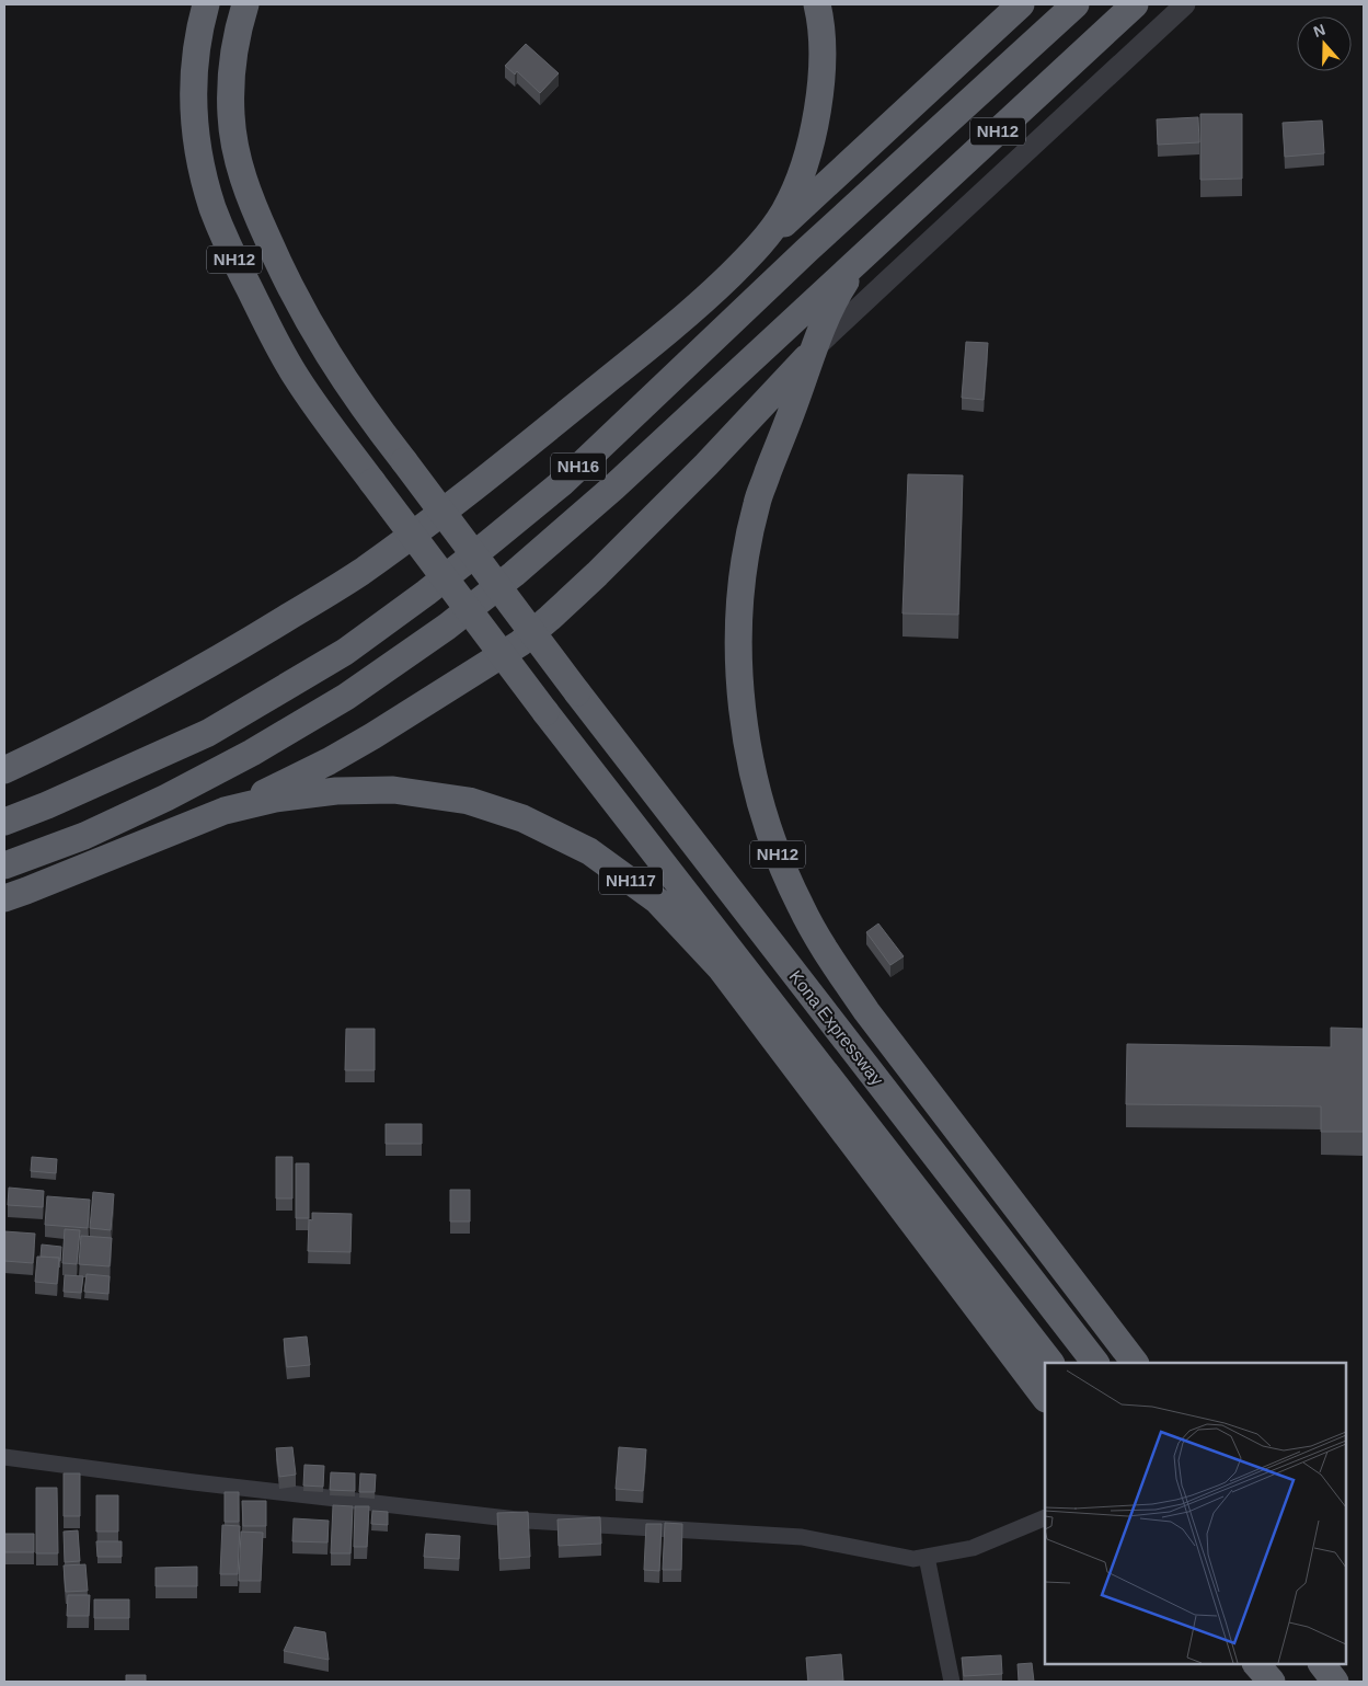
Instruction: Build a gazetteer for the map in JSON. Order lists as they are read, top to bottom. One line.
{"streets":{"highway":["NH12","NH16","NH117","Kona Expressway"]},"crossings":[["NH12","NH16"]],"north":"top"}
